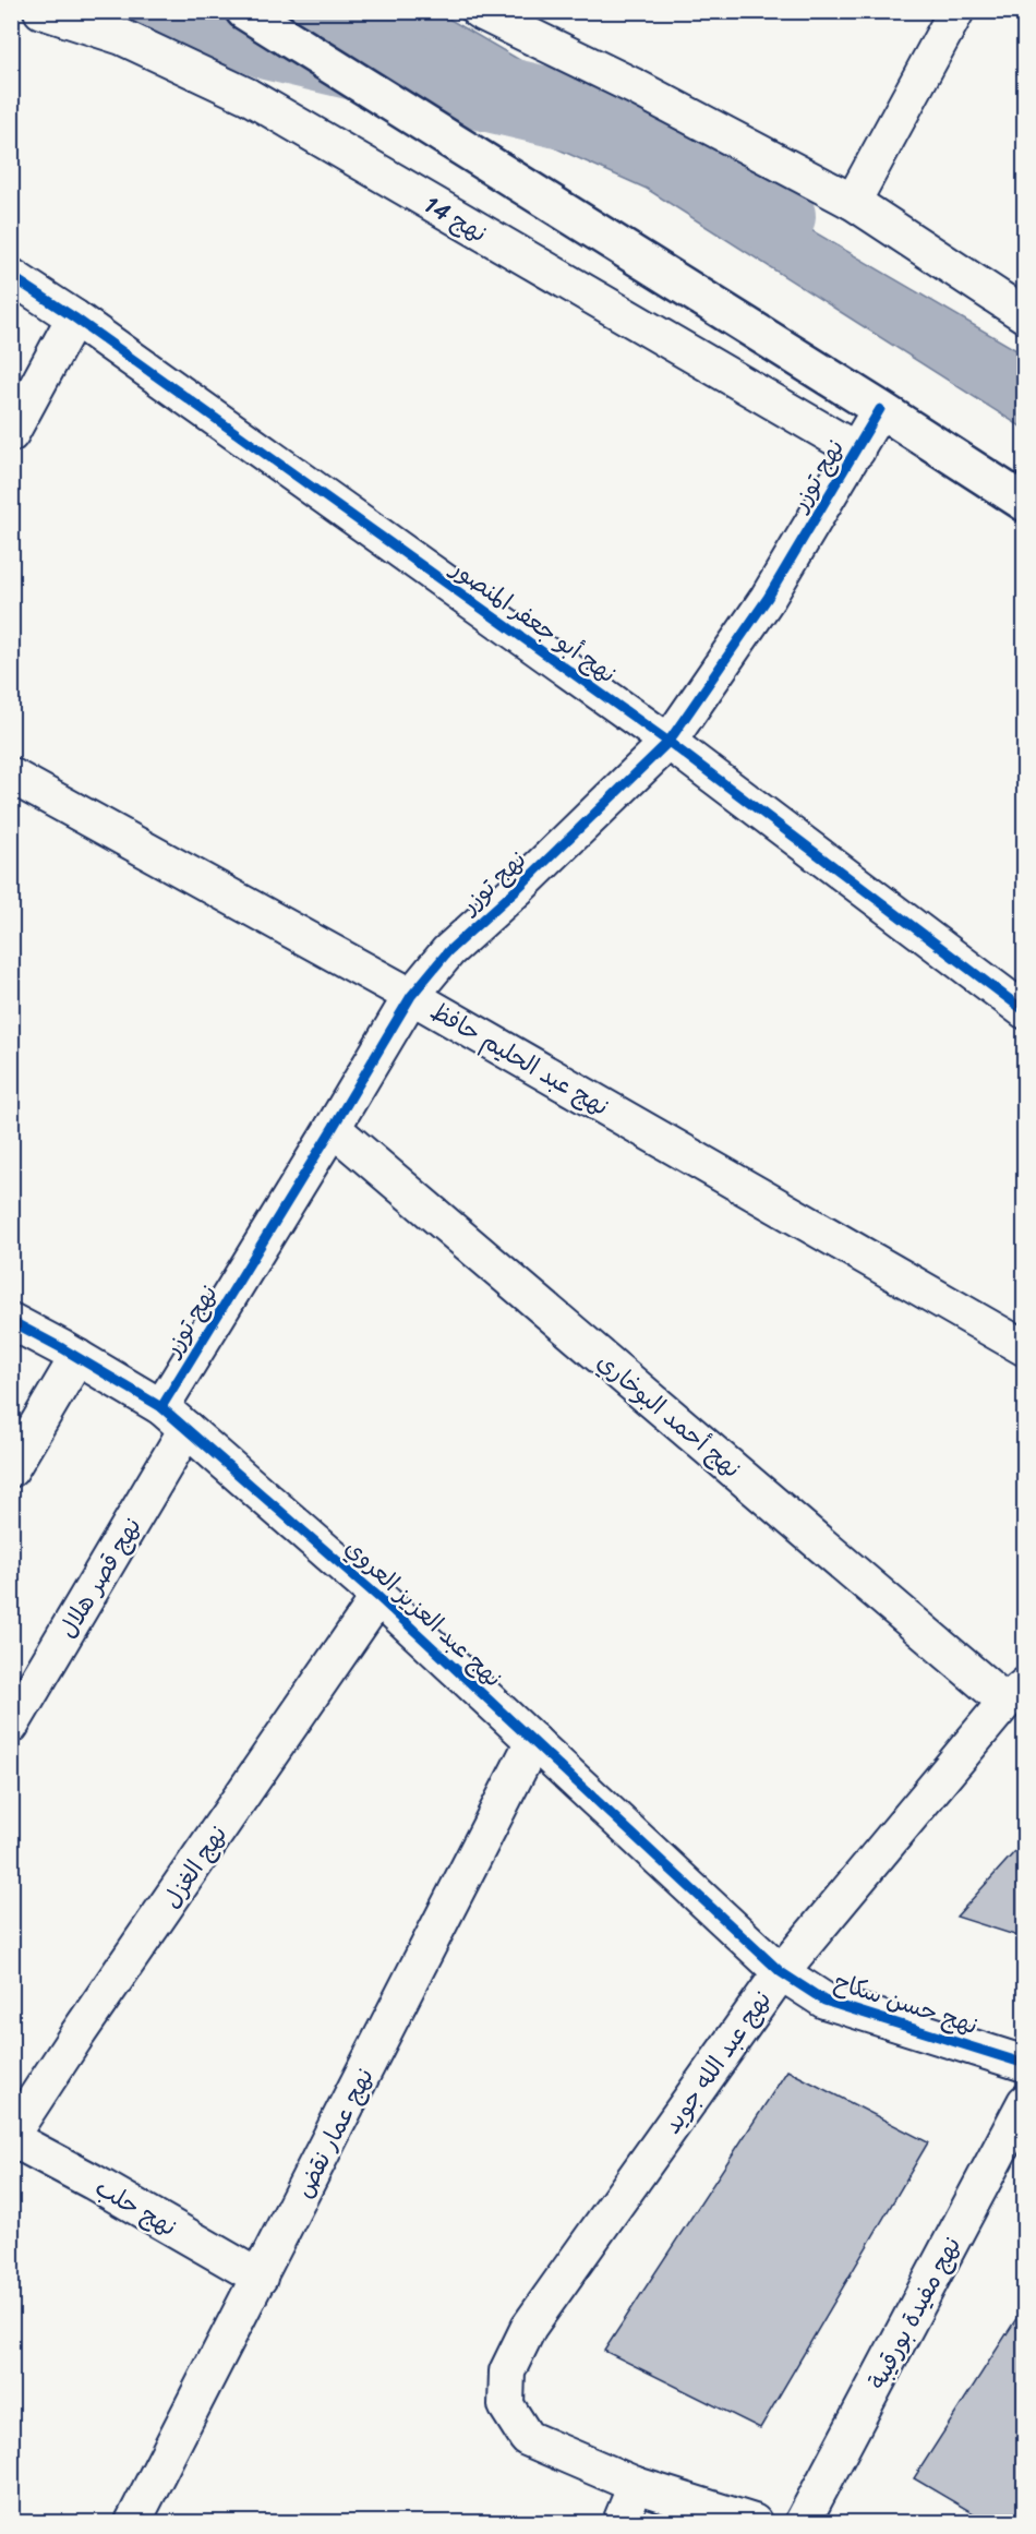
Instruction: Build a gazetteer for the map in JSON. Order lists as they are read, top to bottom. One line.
{"streets":{"street":["نهج 14","نهج توزر","نهج أبو جعفر المنصور","نهج عبد الحليم حافظ","نهج أحمد البوخاري","نهج قصر هلال","نهج عبد العزيز العروي","نهج الغزل","نهج حسن سكاح","نهج عبد الله جويد","نهج عمار نقض","نهج حلب","نهج مفيدة بورقيبة"]},"crossings":[["نهج 14","نهج توزر"],["نهج توزر","نهج أبو جعفر المنصور"],["نهج توزر","نهج عبد الحليم حافظ"],["نهج توزر","نهج أحمد البوخاري"],["نهج توزر","نهج عبد العزيز العروي"],["نهج أحمد البوخاري","نهج عبد الله جويد"],["نهج قصر هلال","نهج عبد العزيز العروي"],["نهج عبد العزيز العروي","نهج الغزل"],["نهج عبد العزيز العروي","نهج حسن سكاح"],["نهج عبد العزيز العروي","نهج عبد الله جويد"],["نهج عبد العزيز العروي","نهج عمار نقض"],["نهج الغزل","نهج حلب"],["نهج حسن سكاح","نهج عبد الله جويد"],["نهج عمار نقض","نهج حلب"]]}
